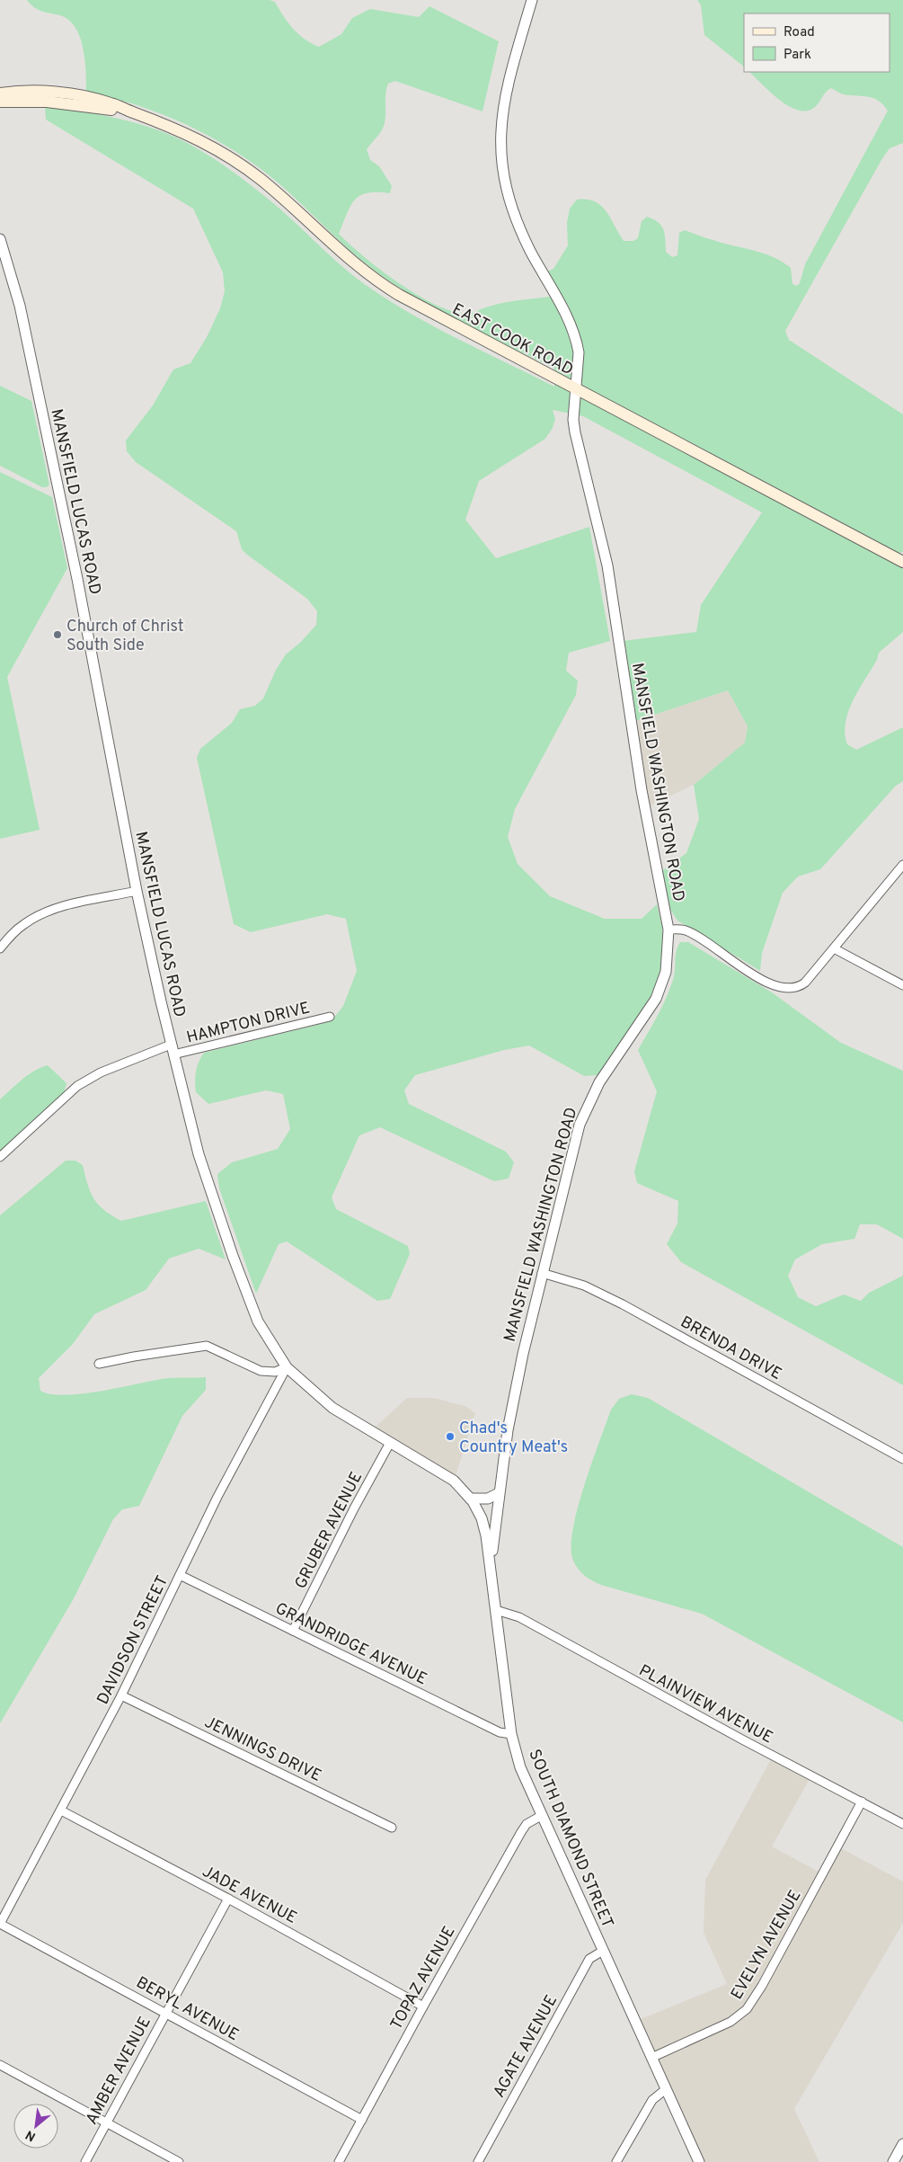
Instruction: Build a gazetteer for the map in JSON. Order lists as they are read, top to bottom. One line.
{"streets":{"main road":["EAST COOK ROAD"],"street":["MANSFIELD LUCAS ROAD","MANSFIELD WASHINGTON ROAD","HAMPTON DRIVE","BRENDA DRIVE","GRUBER AVENUE","DAVIDSON STREET","GRANDRIDGE AVENUE","PLAINVIEW AVENUE","JENNINGS DRIVE","SOUTH DIAMOND STREET","JADE AVENUE","EVELYN AVENUE","TOPAZ AVENUE","BERYL AVENUE","AGATE AVENUE","AMBER AVENUE"]},"crossings":[["EAST COOK ROAD","MANSFIELD WASHINGTON ROAD"],["MANSFIELD LUCAS ROAD","HAMPTON DRIVE"],["MANSFIELD LUCAS ROAD","GRUBER AVENUE"],["MANSFIELD LUCAS ROAD","DAVIDSON STREET"],["MANSFIELD LUCAS ROAD","SOUTH DIAMOND STREET"],["MANSFIELD WASHINGTON ROAD","BRENDA DRIVE"],["MANSFIELD WASHINGTON ROAD","SOUTH DIAMOND STREET"],["GRUBER AVENUE","GRANDRIDGE AVENUE"],["DAVIDSON STREET","GRANDRIDGE AVENUE"],["DAVIDSON STREET","JENNINGS DRIVE"],["DAVIDSON STREET","JADE AVENUE"],["DAVIDSON STREET","BERYL AVENUE"],["GRANDRIDGE AVENUE","SOUTH DIAMOND STREET"],["PLAINVIEW AVENUE","SOUTH DIAMOND STREET"],["PLAINVIEW AVENUE","EVELYN AVENUE"],["SOUTH DIAMOND STREET","EVELYN AVENUE"],["SOUTH DIAMOND STREET","TOPAZ AVENUE"],["SOUTH DIAMOND STREET","AGATE AVENUE"],["JADE AVENUE","TOPAZ AVENUE"],["JADE AVENUE","AMBER AVENUE"],["TOPAZ AVENUE","BERYL AVENUE"],["BERYL AVENUE","AMBER AVENUE"]],"places":["Church of Christ South Side","Chad's Country Meat's"],"legend":["Road","Park"],"north":"bottom left"}
